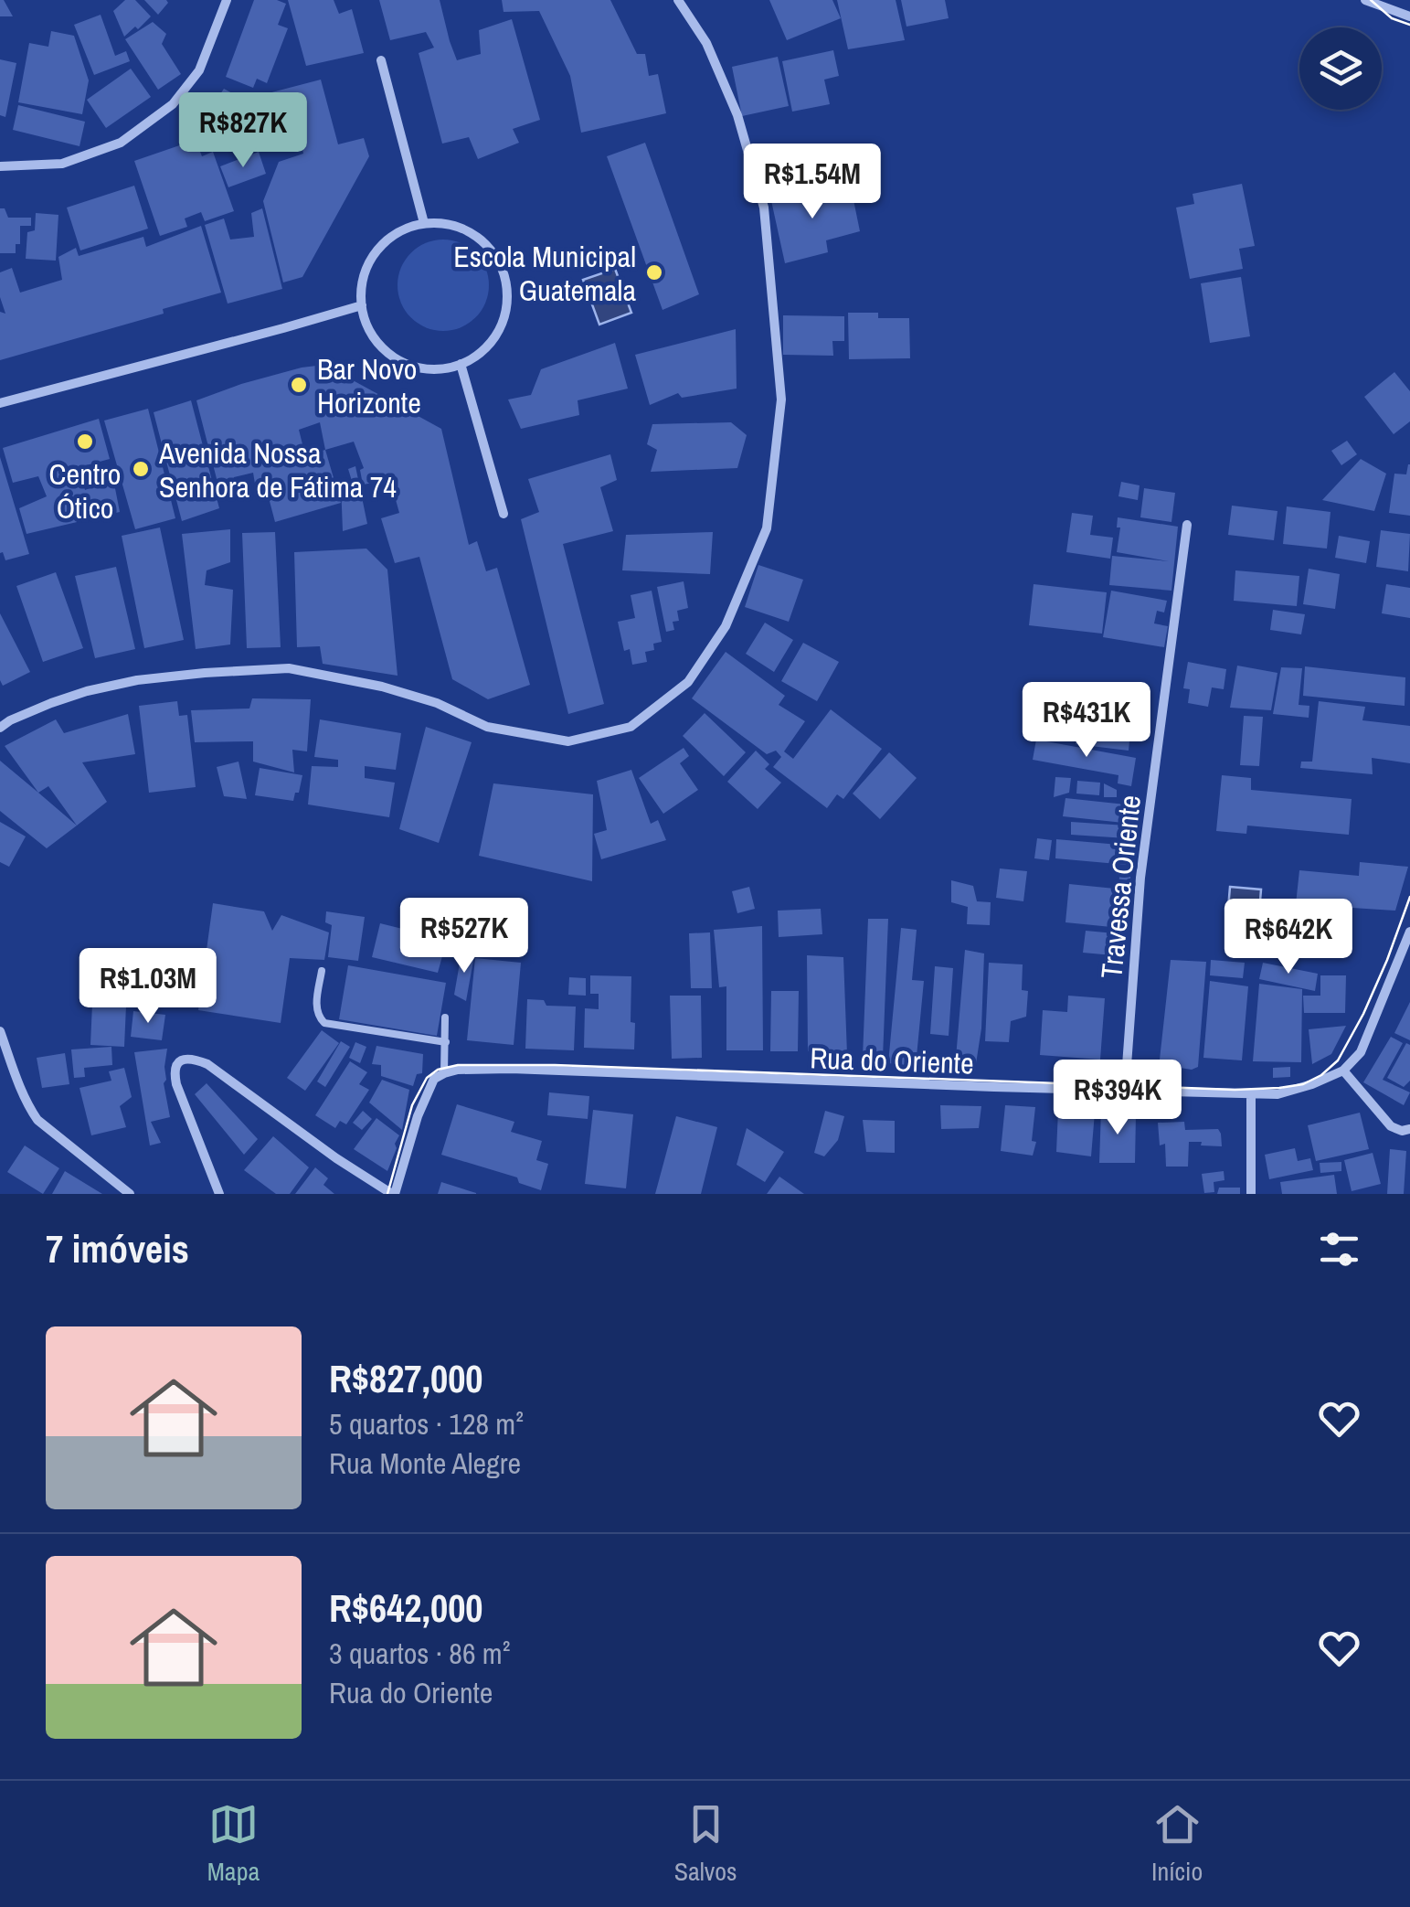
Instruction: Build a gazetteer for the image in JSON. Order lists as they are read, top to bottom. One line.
{"streets":{"street":["Travessa Oriente","Rua do Oriente"]},"crossings":[["Travessa Oriente","Rua do Oriente"]],"places":["Escola Municipal Guatemala","Bar Novo Horizonte","Centro Ótico","Avenida Nossa Senhora de Fátima 74"],"page":{"price":["R$827K","R$1.54M","R$431K","R$527K","R$642K","R$1.03M","R$394K"],"heading":"7 imóveis","list":[{"name":"R$827,000","note":"5 quartos · 128 m² · Rua Monte Alegre"},{"name":"R$642,000","note":"3 quartos · 86 m² · Rua do Oriente"}],"tabs":["Mapa","Salvos","Início"]}}
